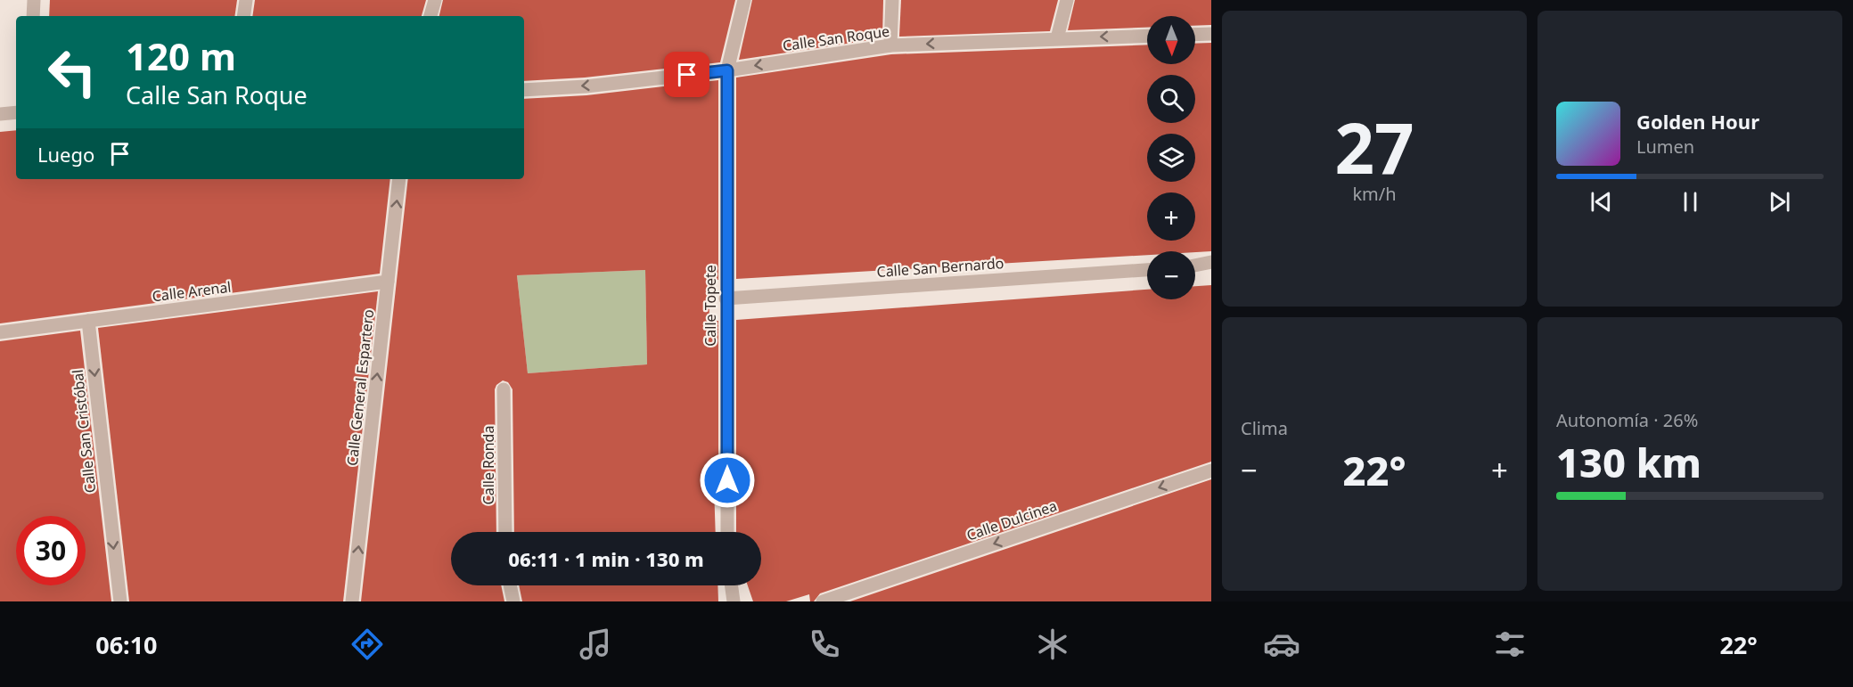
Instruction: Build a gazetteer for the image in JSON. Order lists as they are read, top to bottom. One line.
{"streets":{"street":["Calle San Roque","Calle San Bernardo","Calle Arenal","Calle Topete","Calle General Espartero","Calle San Cristóbal","Calle Ronda","Calle Dulcinea"]},"crossings":[["Calle San Roque","Calle Topete"],["Calle San Bernardo","Calle Topete"],["Calle Arenal","Calle General Espartero"],["Calle Arenal","Calle San Cristóbal"]],"one_way":["Calle San Roque","Calle General Espartero","Calle San Cristóbal","Calle Dulcinea"],"north":"bottom","page":{"tile":[["27","km/h"],"Clima",["Autonomía · 26%","130 km"]],"map_buttons":["+","−"],"turn":["120 m","Calle San Roque"],"song":["Golden Hour","Lumen"],"then":"Luego","heat":["−","22°","+"],"limit":"30","trip":"06:11 · 1 min · 130 m","tabs":["06:10","22°"]}}
